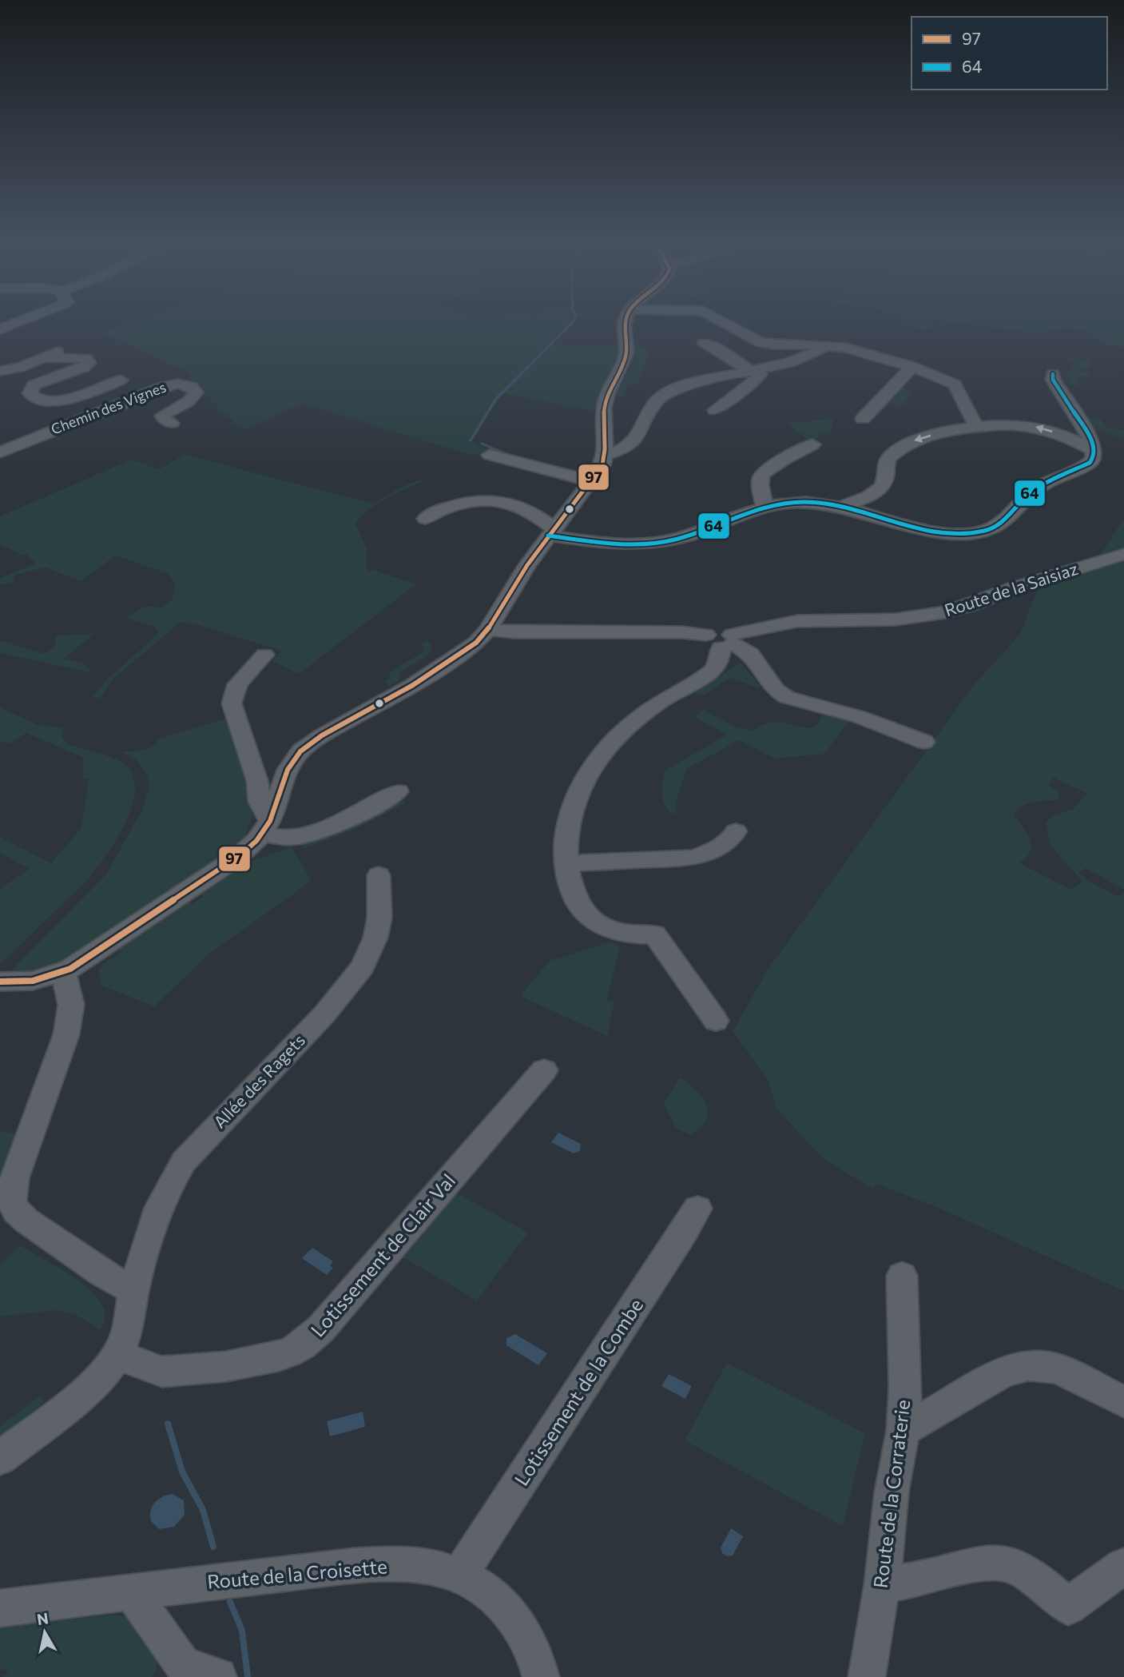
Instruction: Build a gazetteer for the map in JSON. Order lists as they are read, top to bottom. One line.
{"streets":{"street":["Chemin des Vignes","Route de la Saisiaz","Allée des Ragets","Lotissement de Clair Val","Lotissement de la Combe","Route de la Corraterie","Route de la Croisette"]},"crossings":[["Allée des Ragets","Lotissement de Clair Val"],["Lotissement de la Combe","Route de la Croisette"]],"lines":["transit line 97","transit line 64"],"legend":["97","64"],"north":"top"}
